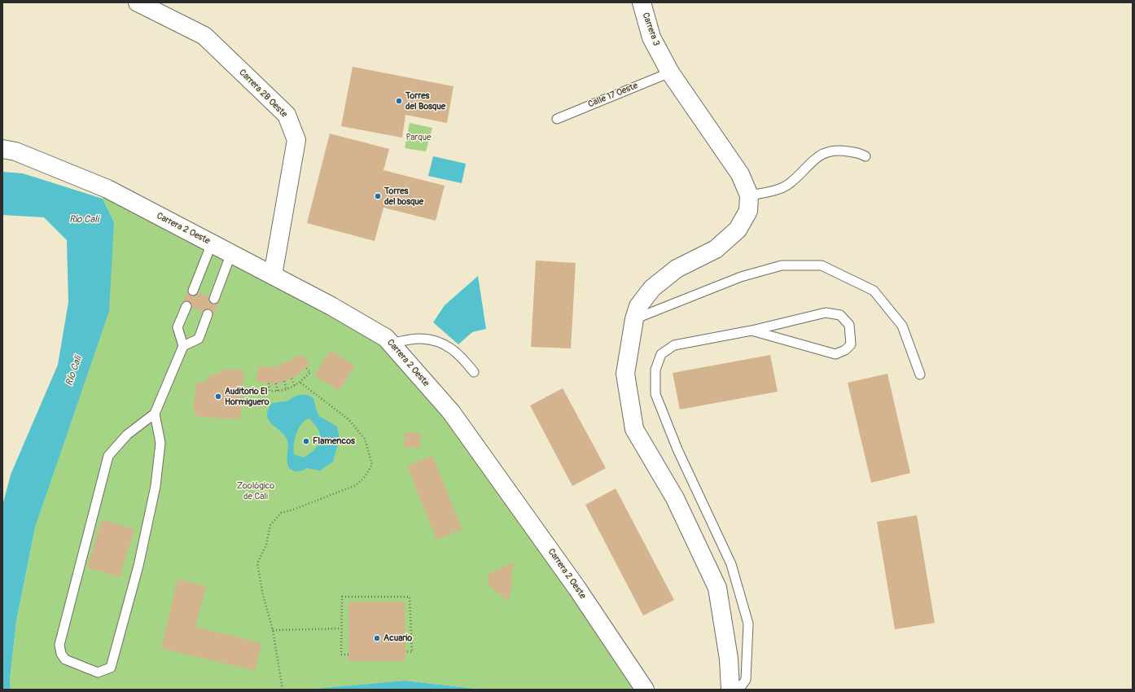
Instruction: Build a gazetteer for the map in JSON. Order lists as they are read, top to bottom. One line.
{"streets":{"street":["Carrera 3","Carrera 2B Oeste","Carrera 2 Oeste"],"lane":["Calle 17 Oeste"]},"crossings":[["Carrera 3","Calle 17 Oeste"],["Carrera 2B Oeste","Carrera 2 Oeste"]],"water":["Rio Cali","Río Cali"],"parks":["Parque","Zoológico de Cali"],"places":["Torres del Bosque","Torres del bosque","Auditorio El Hormiguero","Flamencos","Acuario"]}
